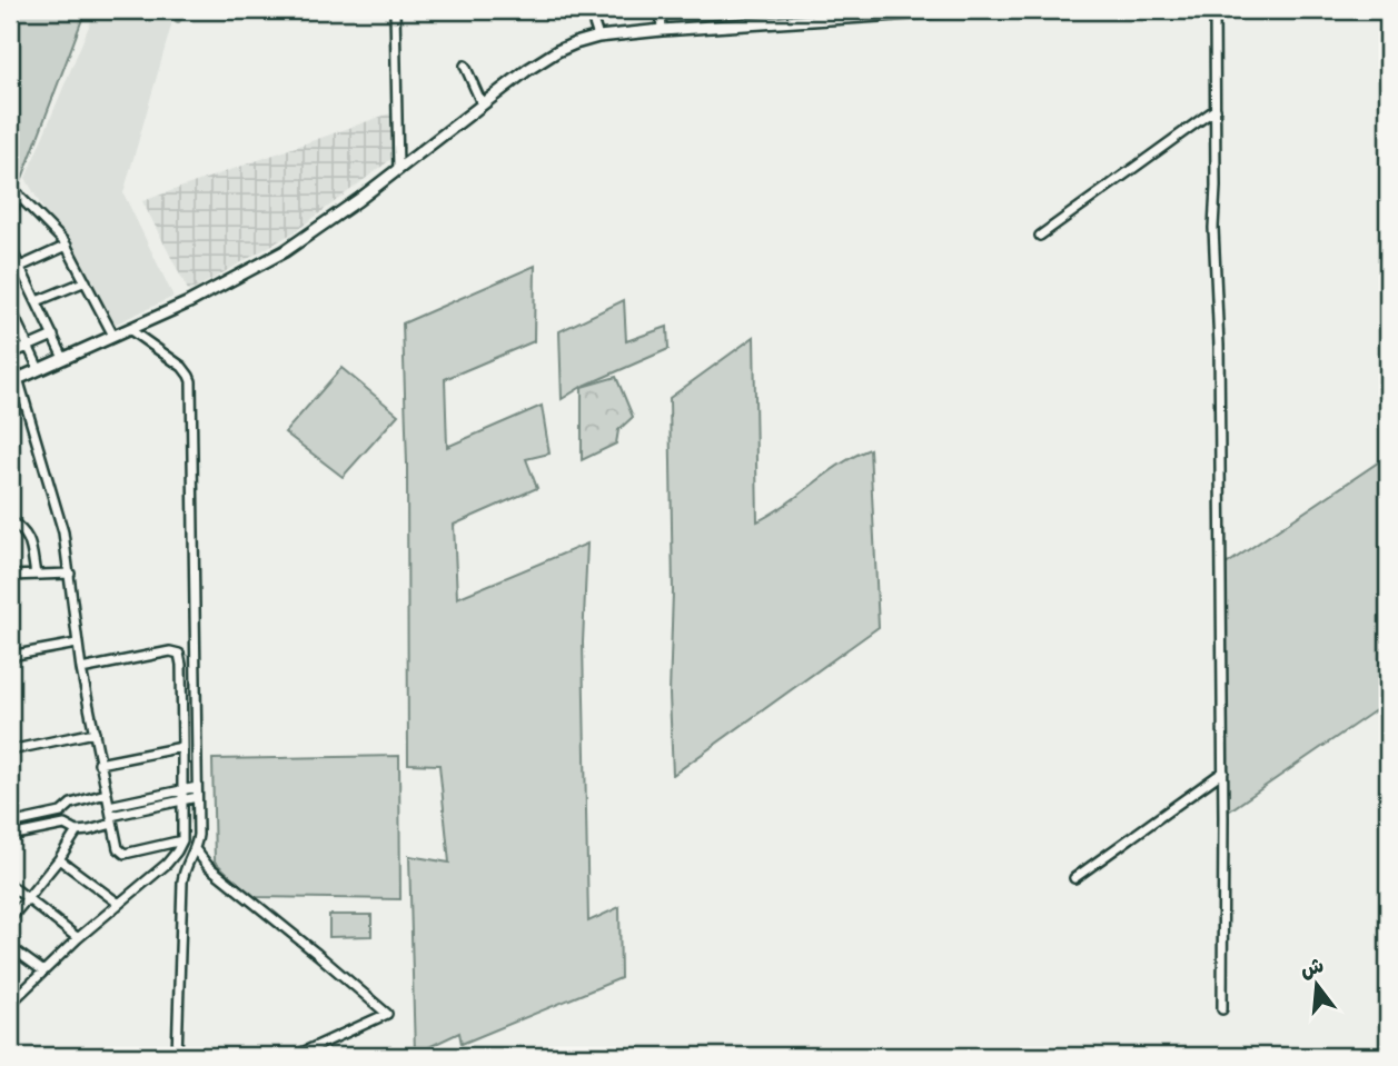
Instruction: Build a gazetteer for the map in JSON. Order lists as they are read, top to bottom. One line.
{"north":"top"}
